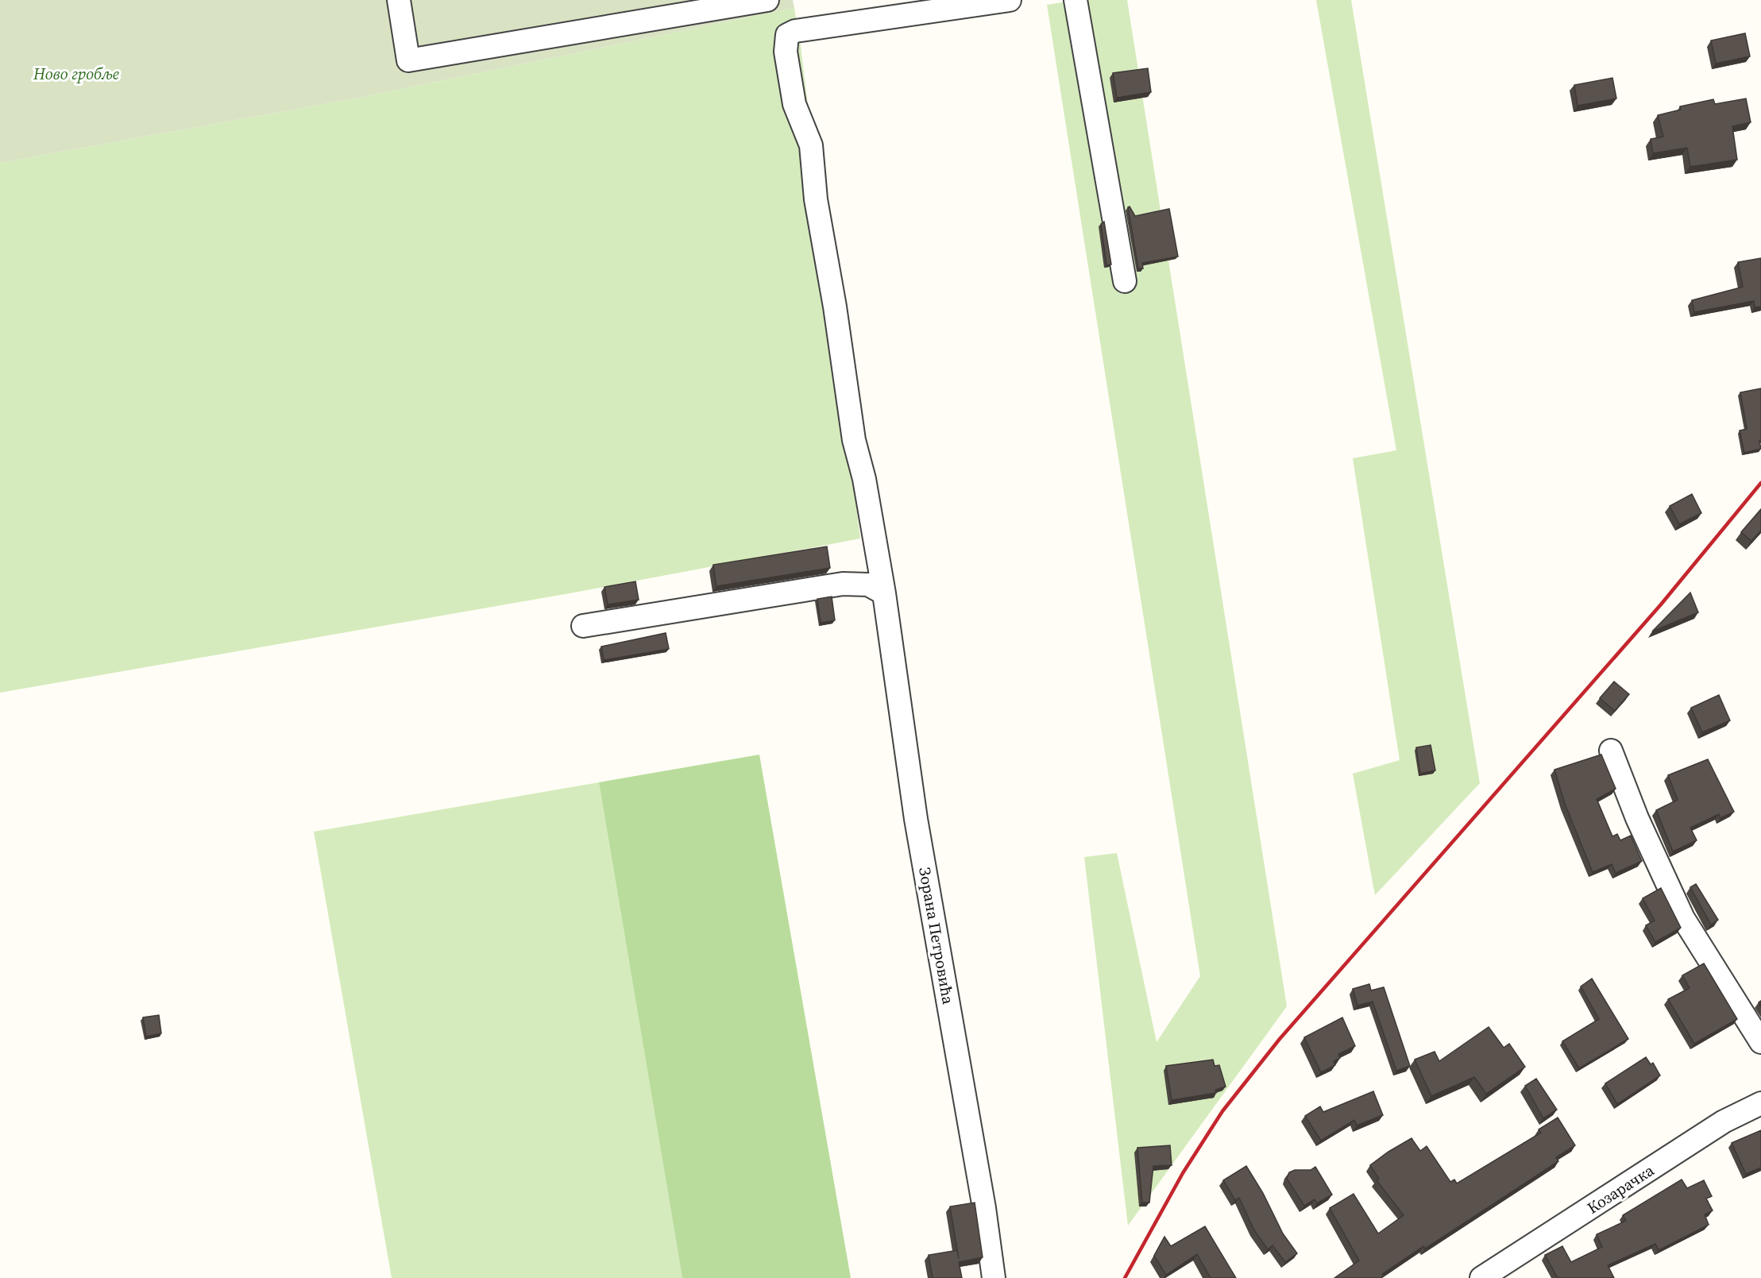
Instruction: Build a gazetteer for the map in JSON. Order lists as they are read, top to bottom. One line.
{"streets":{"street":["Зорана Петровића","Козарачка"]},"parks":["Ново гробље"]}
